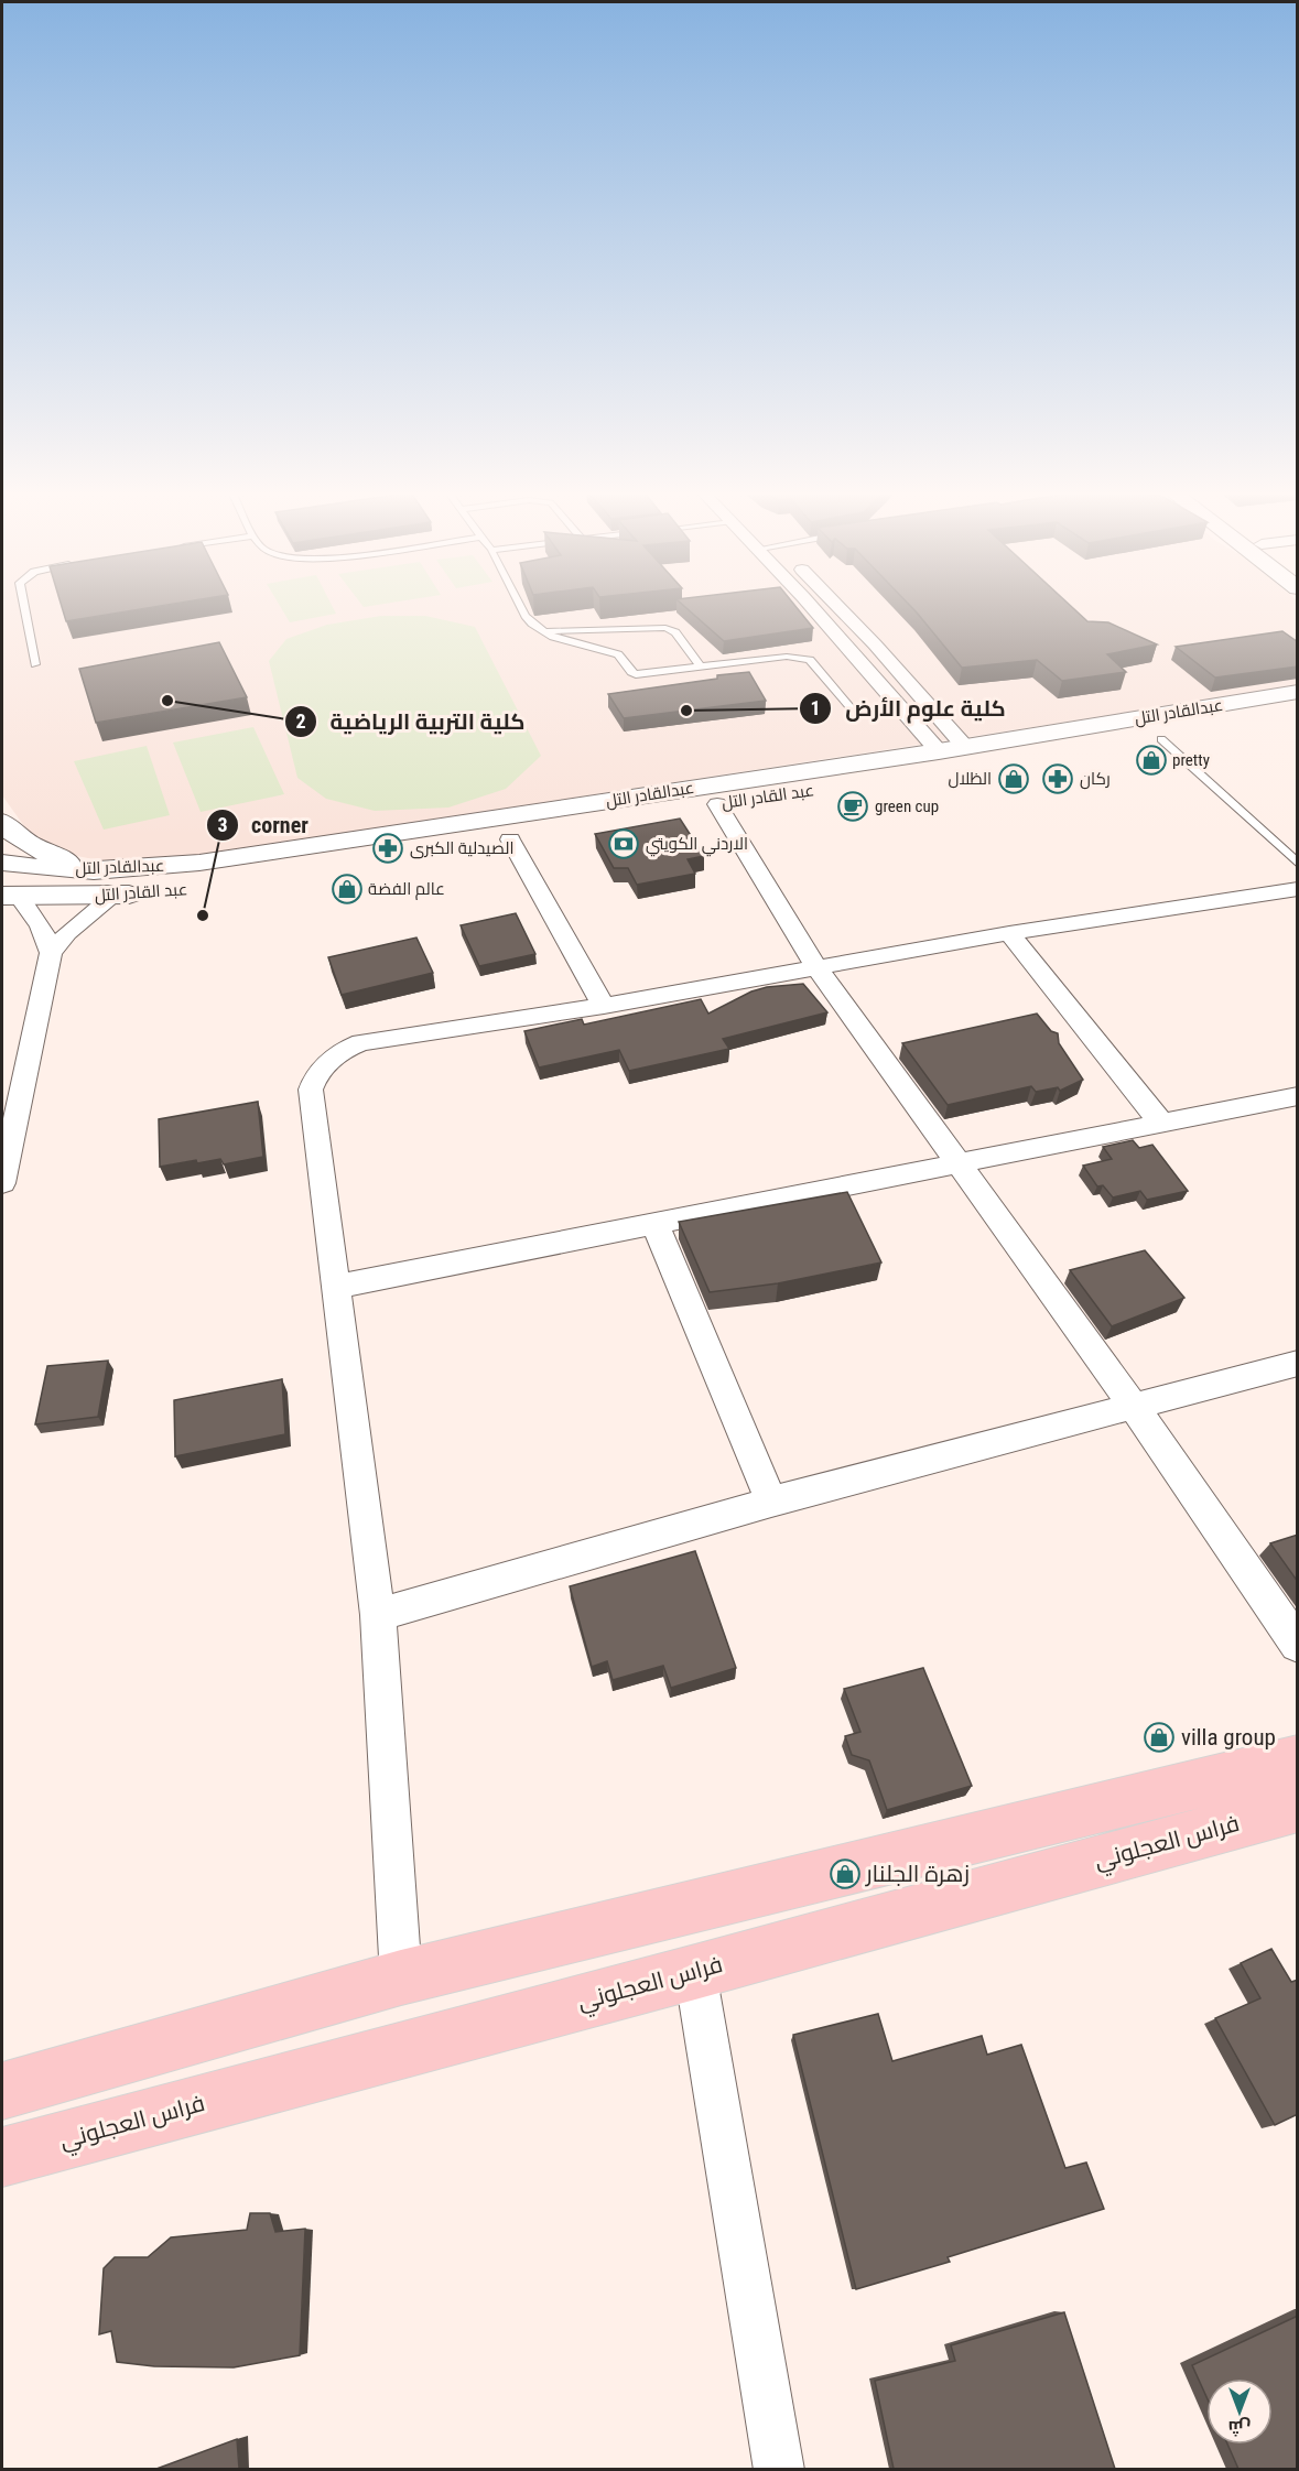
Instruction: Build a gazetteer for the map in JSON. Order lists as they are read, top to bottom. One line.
{"streets":{"main road":["عبدالقادر التل","عبد القادر التل","فراس العجلوني"]},"places":{"other":["كلية التربية الرياضية","كلية علوم الأرض","corner"],"shop":["pretty","الظلال","عالم الفضة","villa group","زهرة الجلنار"],"pharmacy":["ركان","الصيدلية الكبرى"],"cafe":["green cup"],"bank":["الاردني الكويتي"]},"north":"bottom"}
